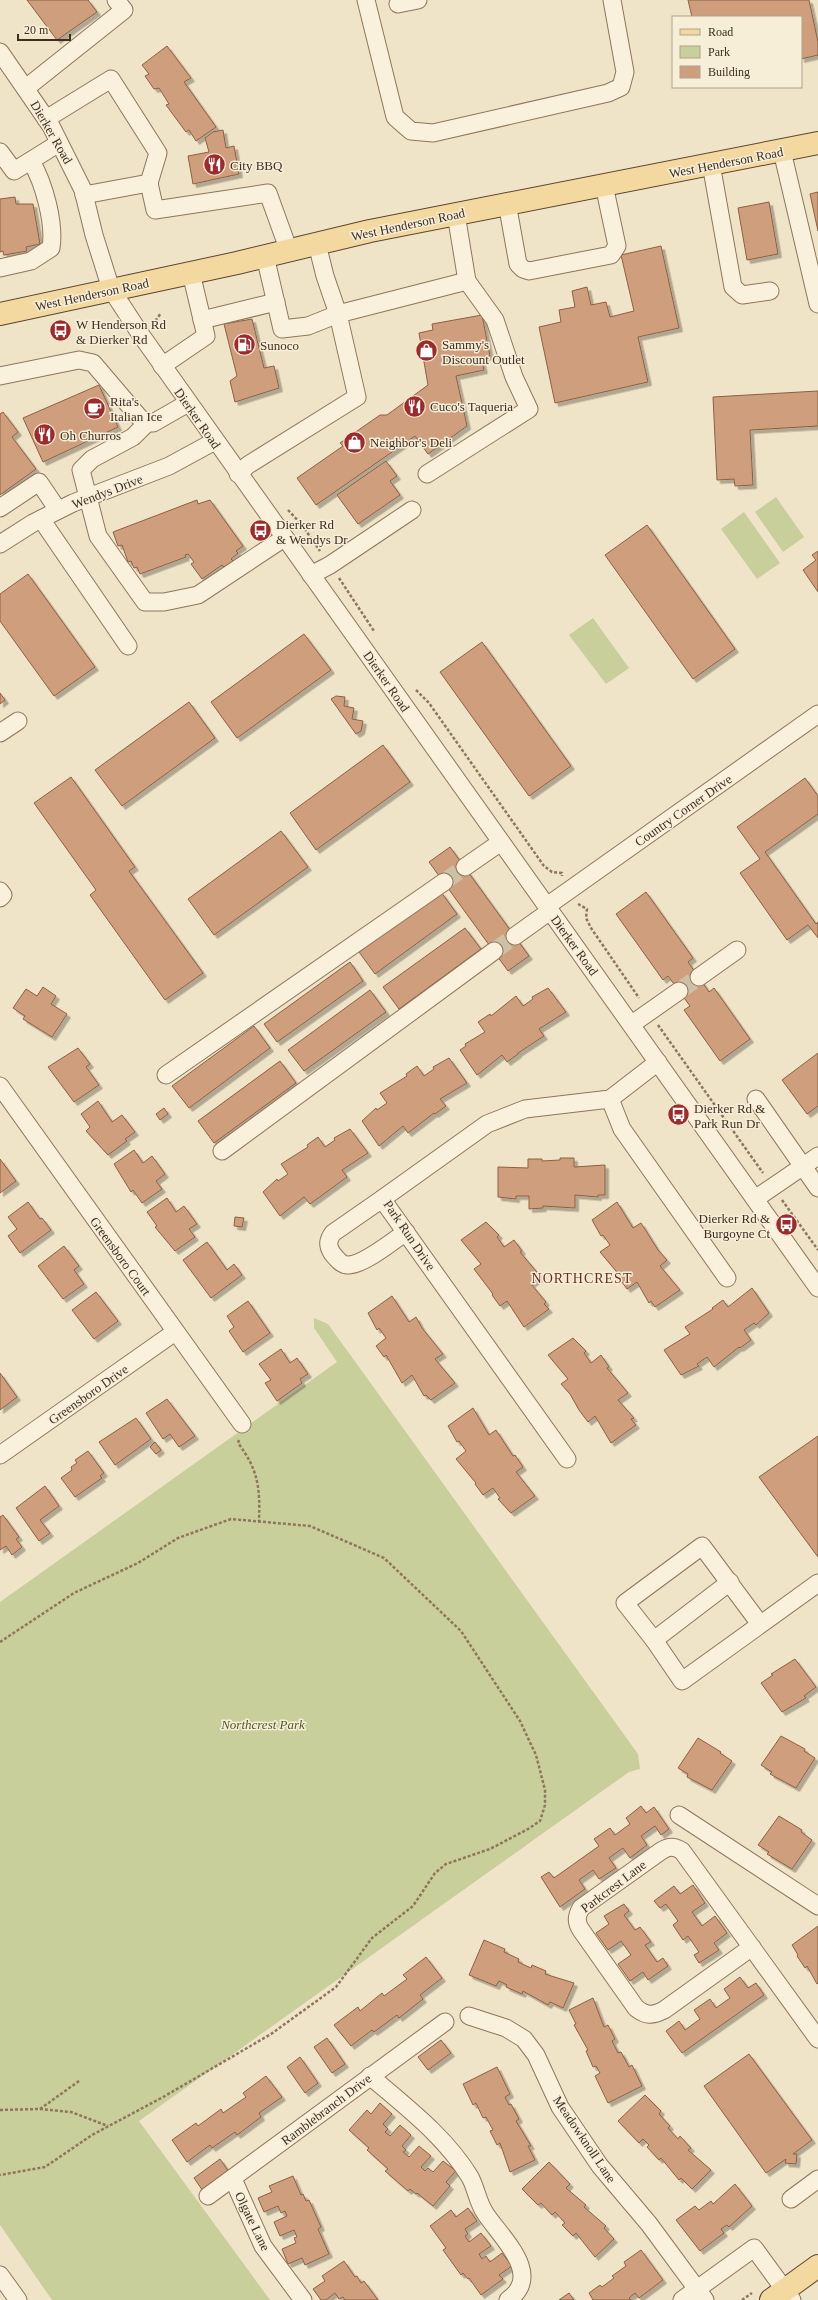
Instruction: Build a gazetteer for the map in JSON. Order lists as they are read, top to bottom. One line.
{"streets":{"main road":["West Henderson Road"],"street":["Dierker Road","Wendys Drive","Country Corner Drive","Park Run Drive","Greensboro Court","Greensboro Drive","Parkcrest Lane","Ramblebranch Drive","Meadowknoll Lane","Olgate Lane"]},"crossings":[["Dierker Road","West Henderson Road"],["Dierker Road","Wendys Drive"],["Dierker Road","Country Corner Drive"],["Greensboro Court","Greensboro Drive"],["Ramblebranch Drive","Olgate Lane"]],"districts":["NORTHCREST"],"parks":["Northcrest Park"],"places":{"restaurant":["City BBQ","Cuco's Taqueria","Oh Churros"],"bus stop":["W Henderson Rd & Dierker Rd","Dierker Rd & Wendys Dr","Dierker Rd & Park Run Dr","Dierker Rd & Burgoyne Ct"],"fuel station":["Sunoco"],"shop":["Sammy's Discount Outlet","Neighbor's Deli"],"cafe":["Rita's Italian Ice"]},"legend":["Road","Park","Building"],"scale_bar":"20 m"}
